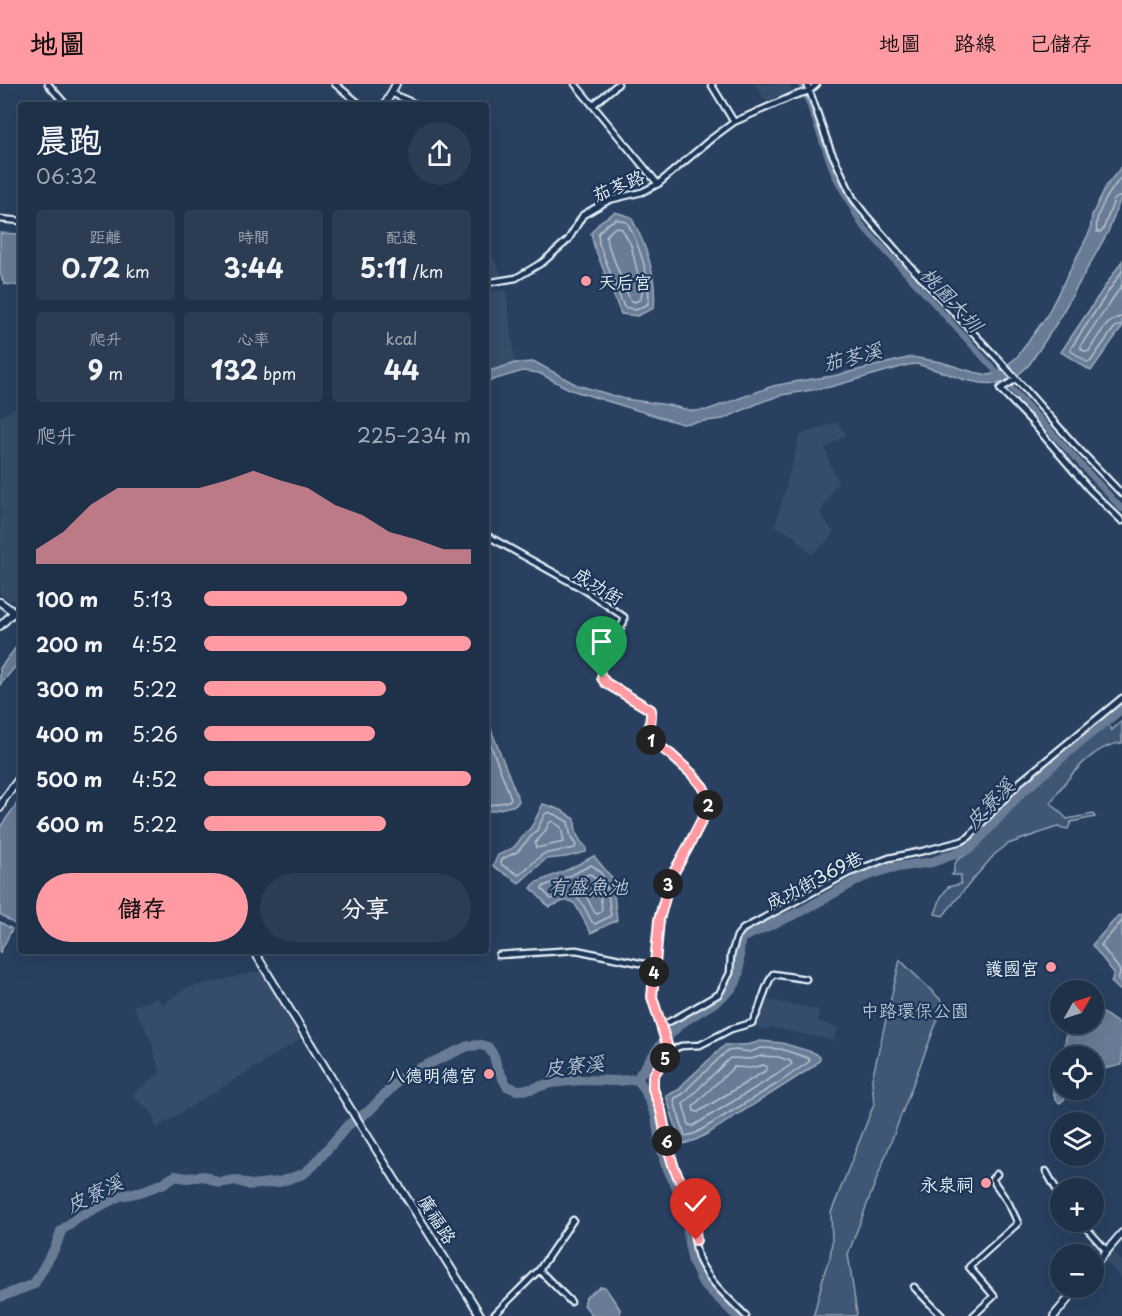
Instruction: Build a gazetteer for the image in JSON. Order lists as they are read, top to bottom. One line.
{"streets":{"street":["茄苳路","成功街","成功街369巷","廣福路"]},"crossings":[["成功街","成功街369巷"]],"water":["桃園大圳","茄苳溪","皮寮溪","有盛魚池"],"parks":["中路環保公園"],"places":["天后宮","護國宮","八德明德宮","永泉祠"],"north":"top right","page":{"header":"地圖","nav":["地圖","路線","已儲存"],"heading":["晨跑","06:32"],"stats":[["距離","0.72 km"],["時間","3:44"],["配速","5:11 /km"],["爬升","9 m"],["心率","132 bpm"],["kcal","44"]],"chart":["爬升","225–234 m"],"list":[{"name":"100 m","note":"5:13"},{"name":"200 m","note":"4:52"},{"name":"300 m","note":"5:22"},{"name":"400 m","note":"5:26"},{"name":"500 m","note":"4:52"},{"name":"600 m","note":"5:22"}],"pins":["1","2","3","4","5","6"],"buttons":["儲存","分享"],"map_buttons":["+","−"]}}
